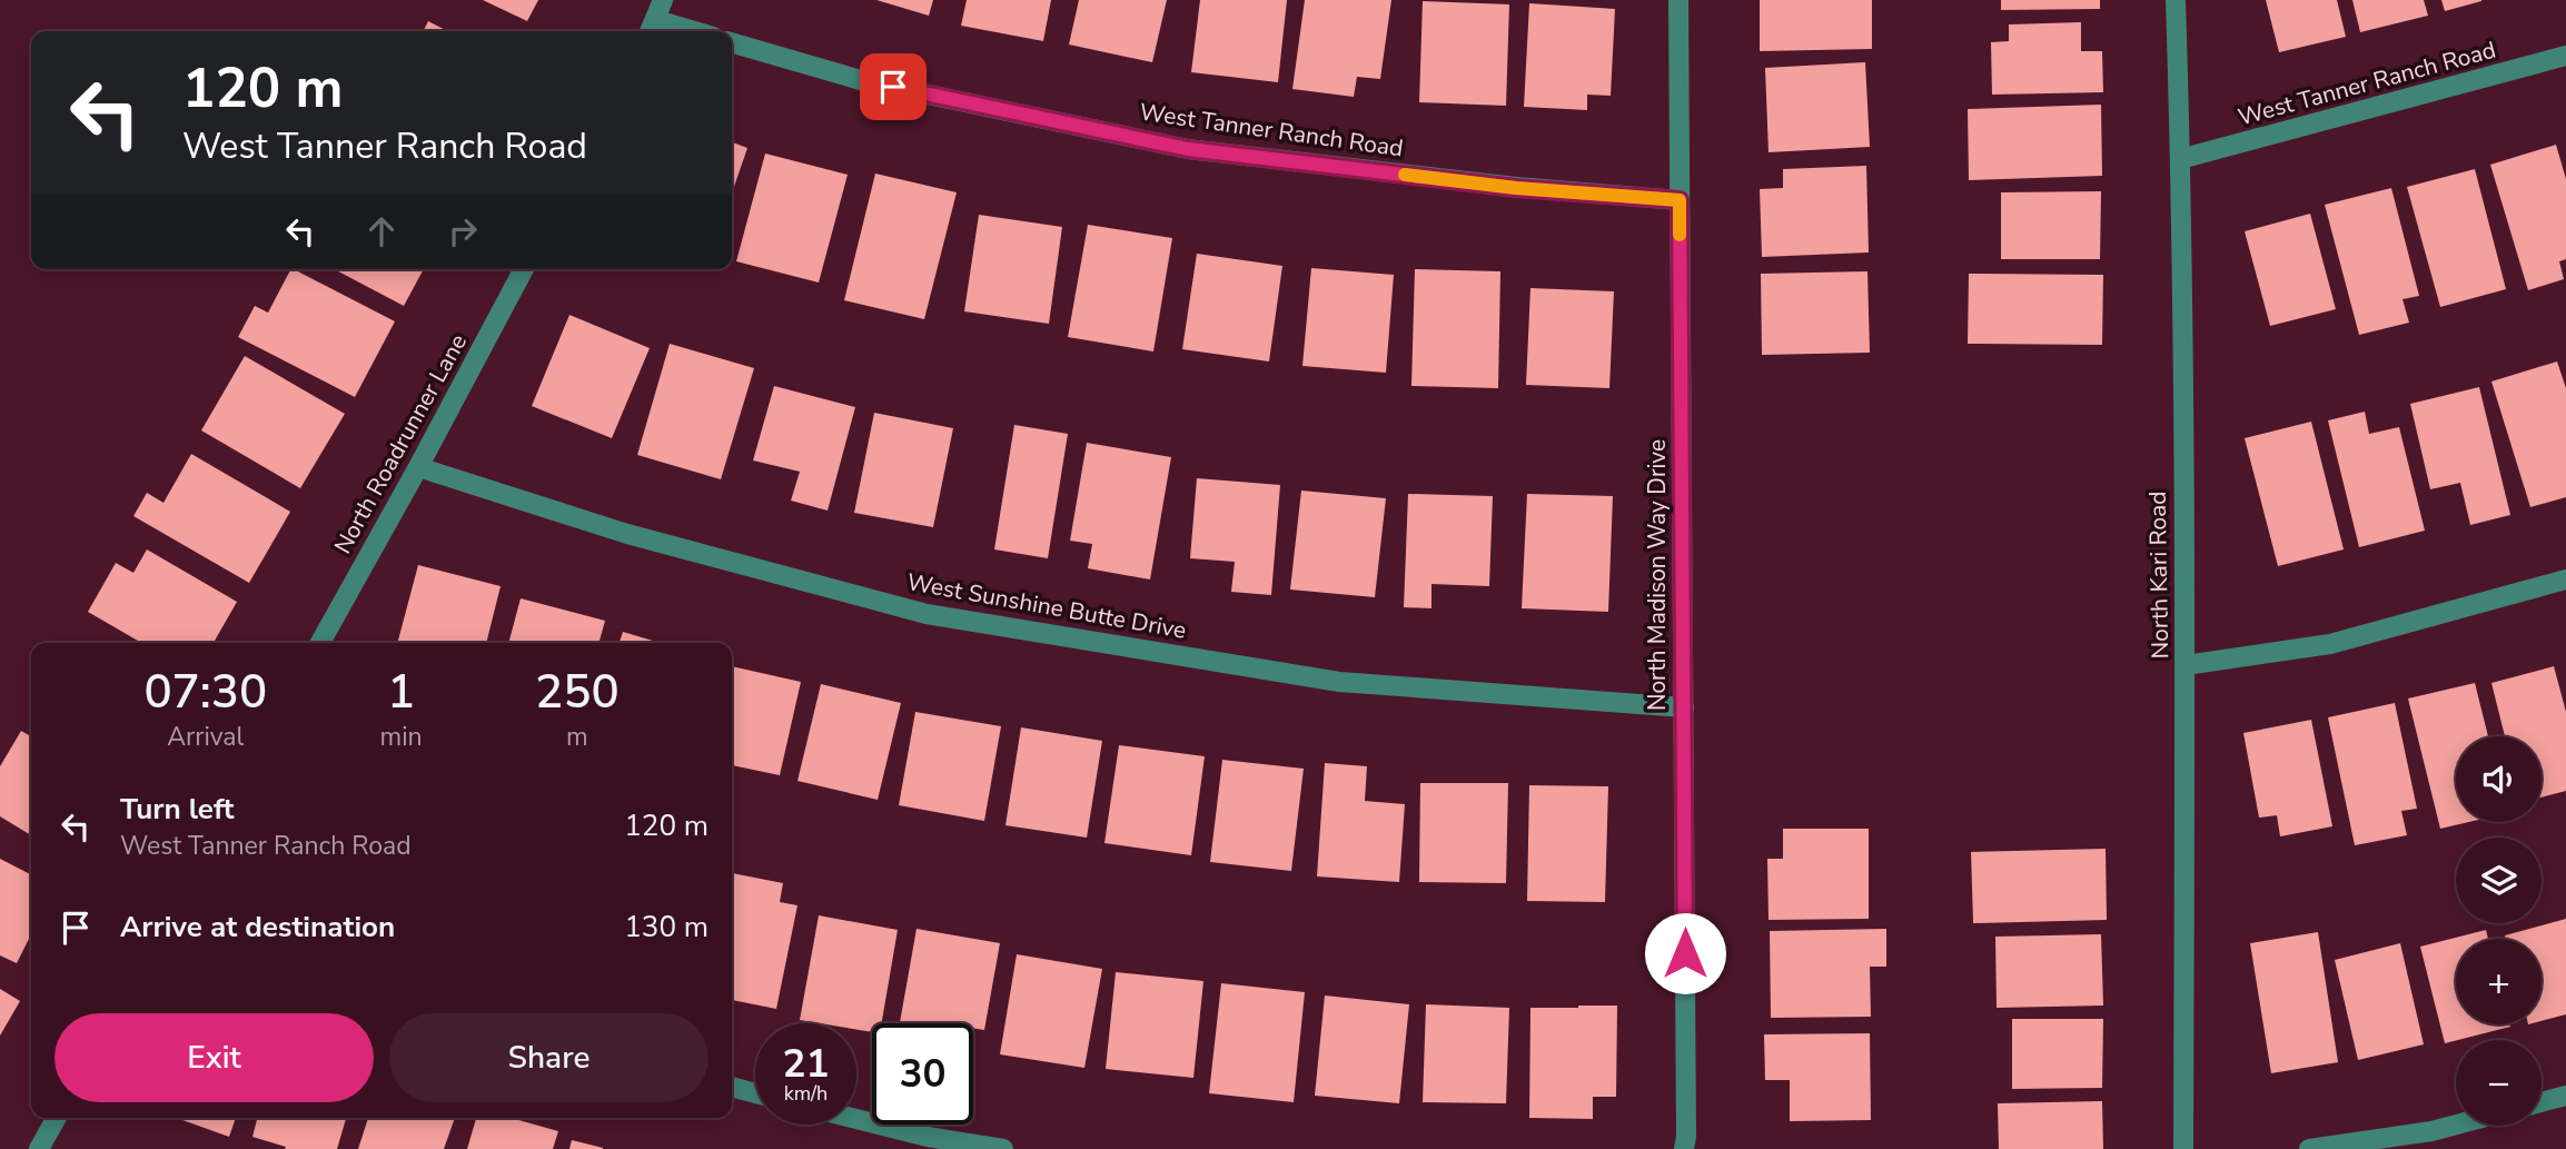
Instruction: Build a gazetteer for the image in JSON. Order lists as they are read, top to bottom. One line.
{"streets":{"street":["West Tanner Ranch Road","North Roadrunner Lane","North Madison Way Drive","North Kari Road","West Sunshine Butte Drive"]},"crossings":[["West Tanner Ranch Road","North Madison Way Drive"],["West Tanner Ranch Road","North Kari Road"],["North Roadrunner Lane","West Sunshine Butte Drive"],["North Madison Way Drive","West Sunshine Butte Drive"]],"page":{"turn":["120 m","West Tanner Ranch Road"],"eta":["07:30","Arrival","1","min","250","m"],"map_buttons":["+","−"],"list":[{"name":"Turn left","note":"West Tanner Ranch Road","value":"120 m"},{"name":"Arrive at destination","value":"130 m"}],"buttons":["Exit","Share"],"speed":"21 km/h","limit":"30"}}
